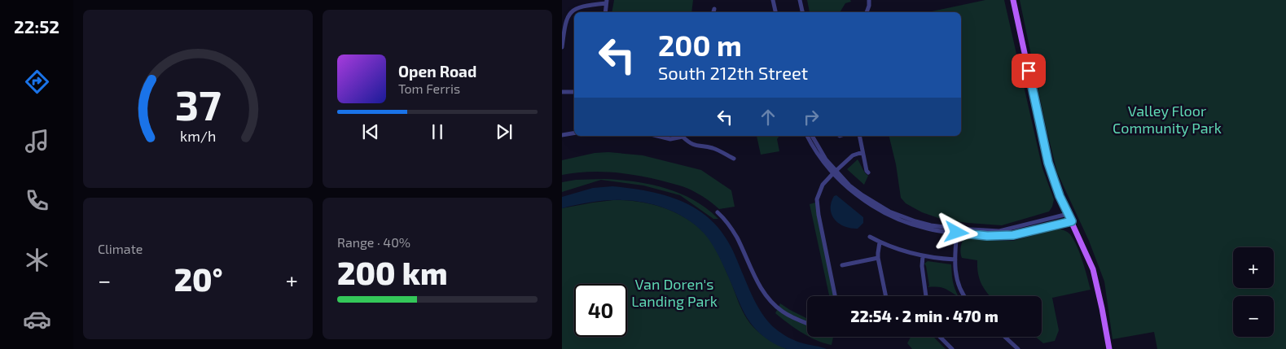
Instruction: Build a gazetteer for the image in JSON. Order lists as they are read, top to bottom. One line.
{"parks":["Valley Floor Community Park","Van Doren's Landing Park"],"page":{"tabs":"22:52","turn":["200 m","South 212th Street"],"song":["Open Road","Tom Ferris"],"tile":["Climate",["Range · 40%","200 km"]],"map_buttons":["+","−"],"heat":["−","20°","+"],"limit":"40","trip":"22:54 · 2 min · 470 m","gauge":["37","km/h"]}}
